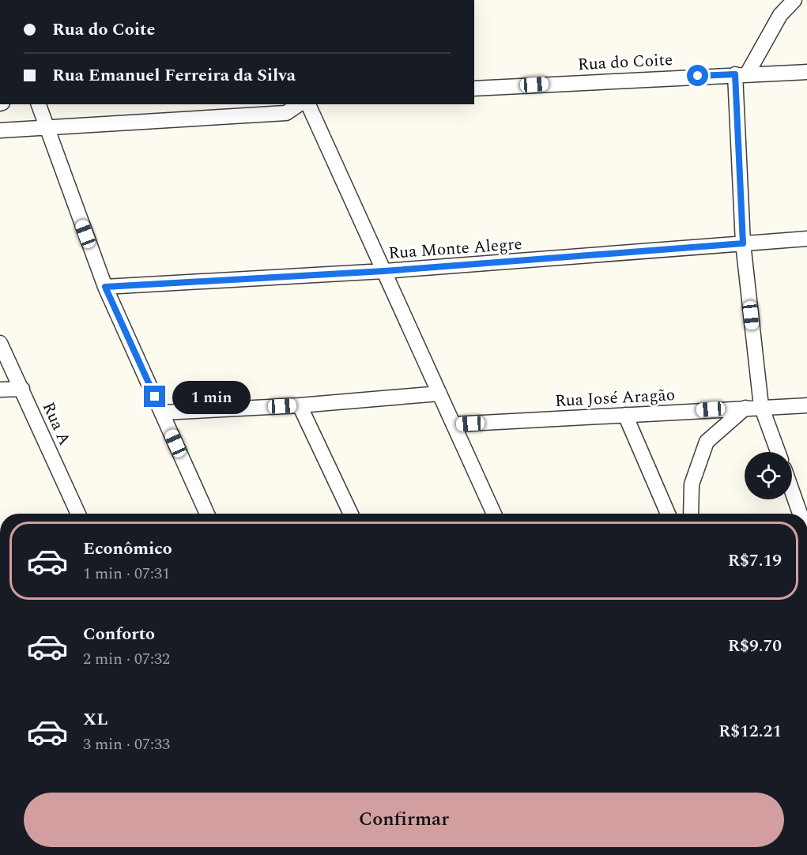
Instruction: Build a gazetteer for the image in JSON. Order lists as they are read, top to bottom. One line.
{"streets":{"street":["Rua do Coite","Rua Monte Alegre","Rua José Aragão","Rua A"]},"page":{"banner":["Rua do Coite","Rua Emanuel Ferreira da Silva"],"bubble":"1 min","list":[{"name":"Econômico","note":"1 min · 07:31","value":"R$7.19"},{"name":"Conforto","note":"2 min · 07:32","value":"R$9.70"},{"name":"XL","note":"3 min · 07:33","value":"R$12.21"}],"buttons":"Confirmar"}}
